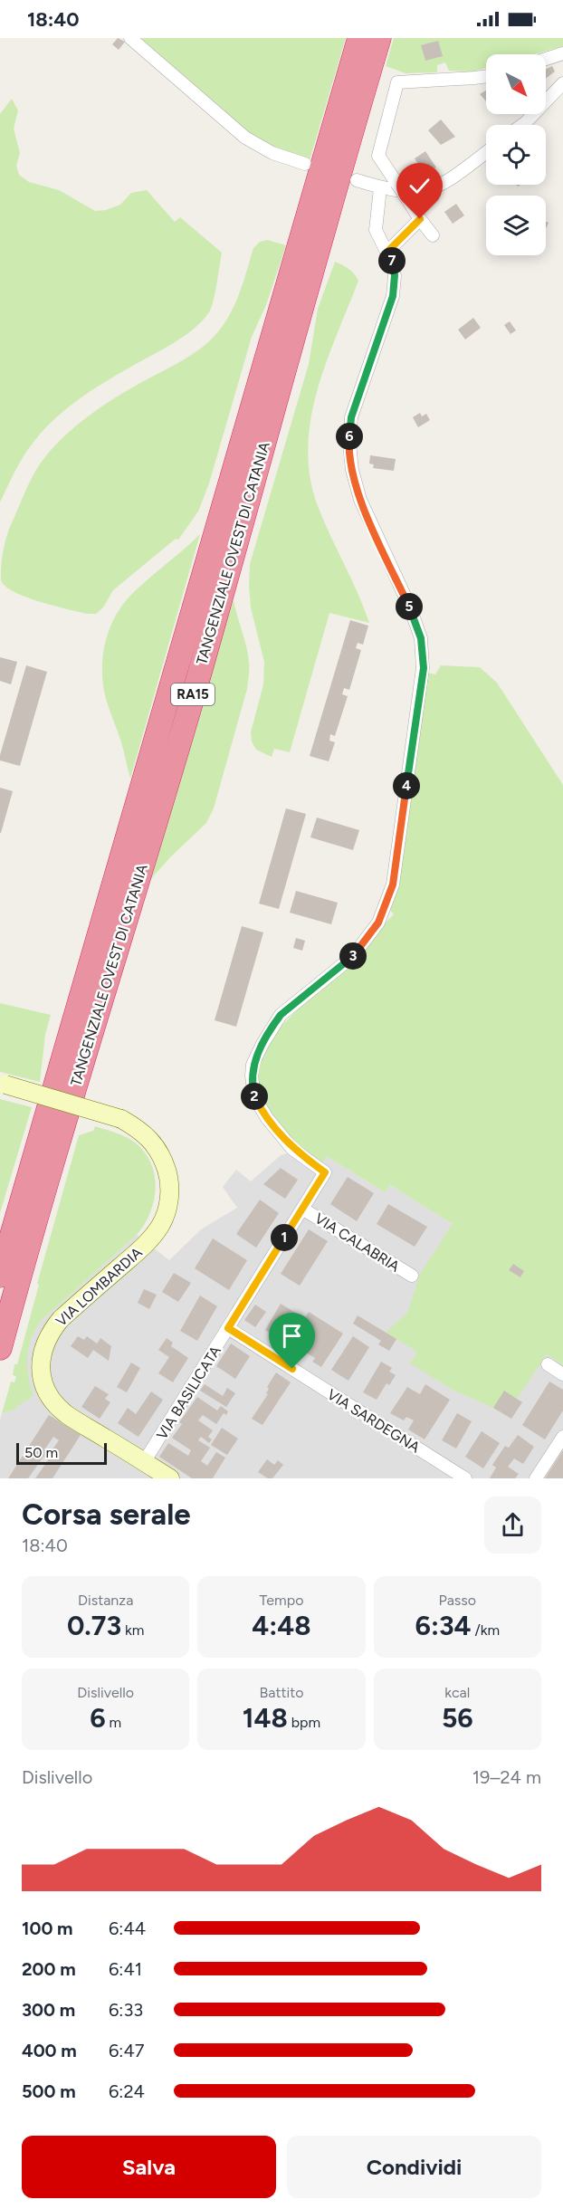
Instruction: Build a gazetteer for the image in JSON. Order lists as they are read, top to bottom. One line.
{"streets":{"highway":["TANGENZIALE OVEST DI CATANIA","RA15"],"street":["VIA CALABRIA","VIA LOMBARDIA","VIA BASILICATA","VIA SARDEGNA"]},"crossings":[["VIA CALABRIA","VIA BASILICATA"],["VIA LOMBARDIA","VIA BASILICATA"],["VIA BASILICATA","VIA SARDEGNA"]],"scale_bar":"50 m","north":"bottom right","page":{"status":"18:40","pins":["7","6","5","4","3","2","1"],"scale":"50 m","heading":["Corsa serale","18:40"],"stats":[["Distanza","0.73 km"],["Tempo","4:48"],["Passo","6:34 /km"],["Dislivello","6 m"],["Battito","148 bpm"],["kcal","56"]],"chart":["Dislivello","19–24 m"],"list":[{"name":"100 m","note":"6:44"},{"name":"200 m","note":"6:41"},{"name":"300 m","note":"6:33"},{"name":"400 m","note":"6:47"},{"name":"500 m","note":"6:24"}],"buttons":["Salva","Condividi"]}}
